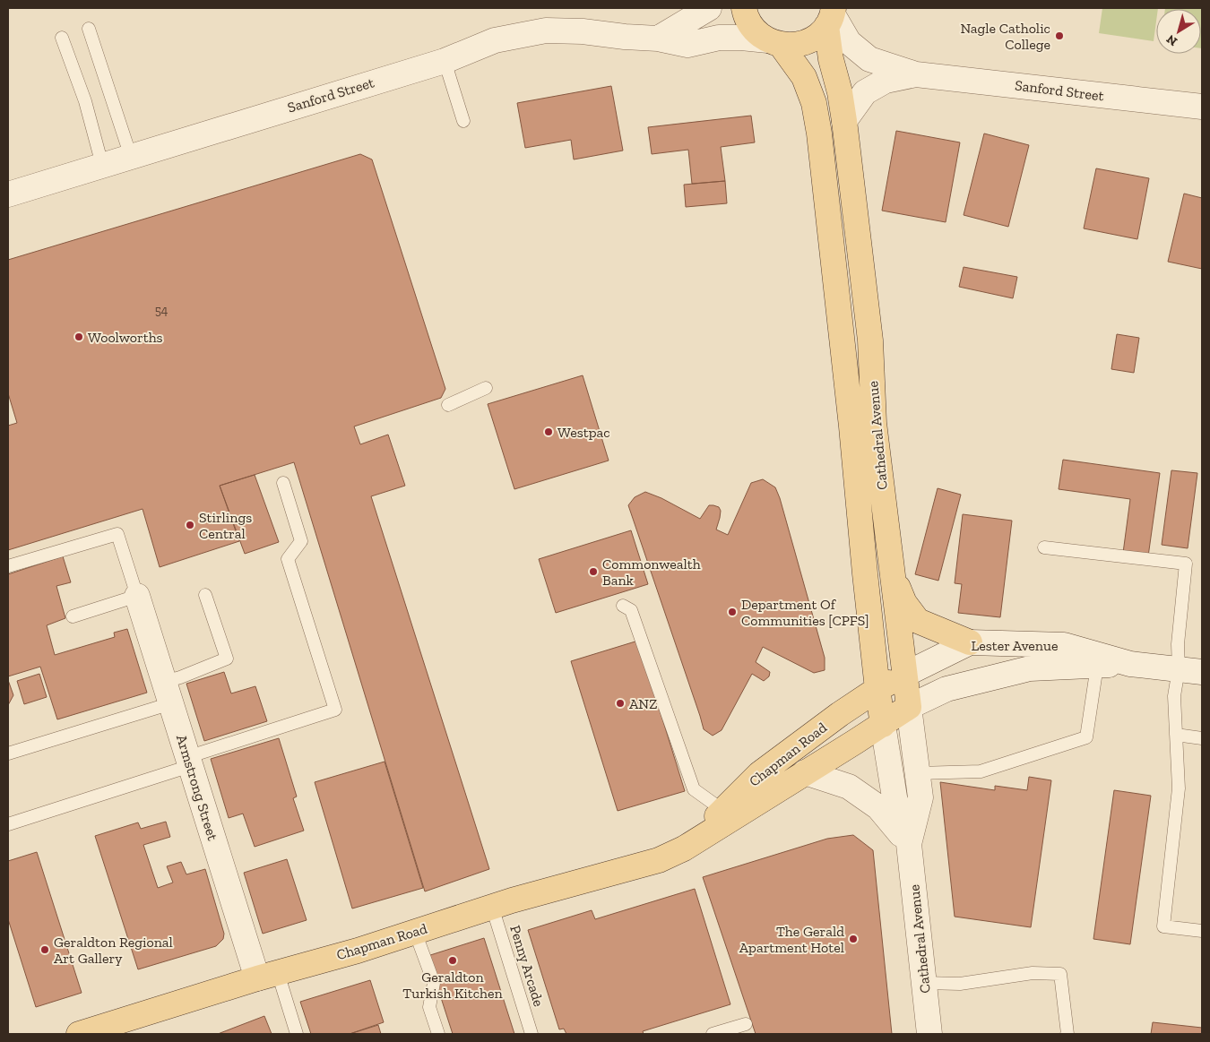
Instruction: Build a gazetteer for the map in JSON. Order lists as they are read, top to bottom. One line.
{"streets":{"main road":["Cathedral Avenue","Chapman Road"],"street":["Sanford Street","Lester Avenue","Armstrong Street"],"lane":["Penny Arcade"]},"crossings":[["Sanford Street","Cathedral Avenue"],["Cathedral Avenue","Lester Avenue"],["Cathedral Avenue","Chapman Road"],["Lester Avenue","Chapman Road"],["Chapman Road","Armstrong Street"],["Chapman Road","Penny Arcade"]],"places":["Nagle Catholic College","Woolworths","Westpac","Stirlings Central","Commonwealth Bank","Department Of Communities [CPFS]","ANZ","The Gerald Apartment Hotel","Geraldton Regional Art Gallery","Geraldton Turkish Kitchen"],"house_numbers":["54"],"north":"bottom left"}
